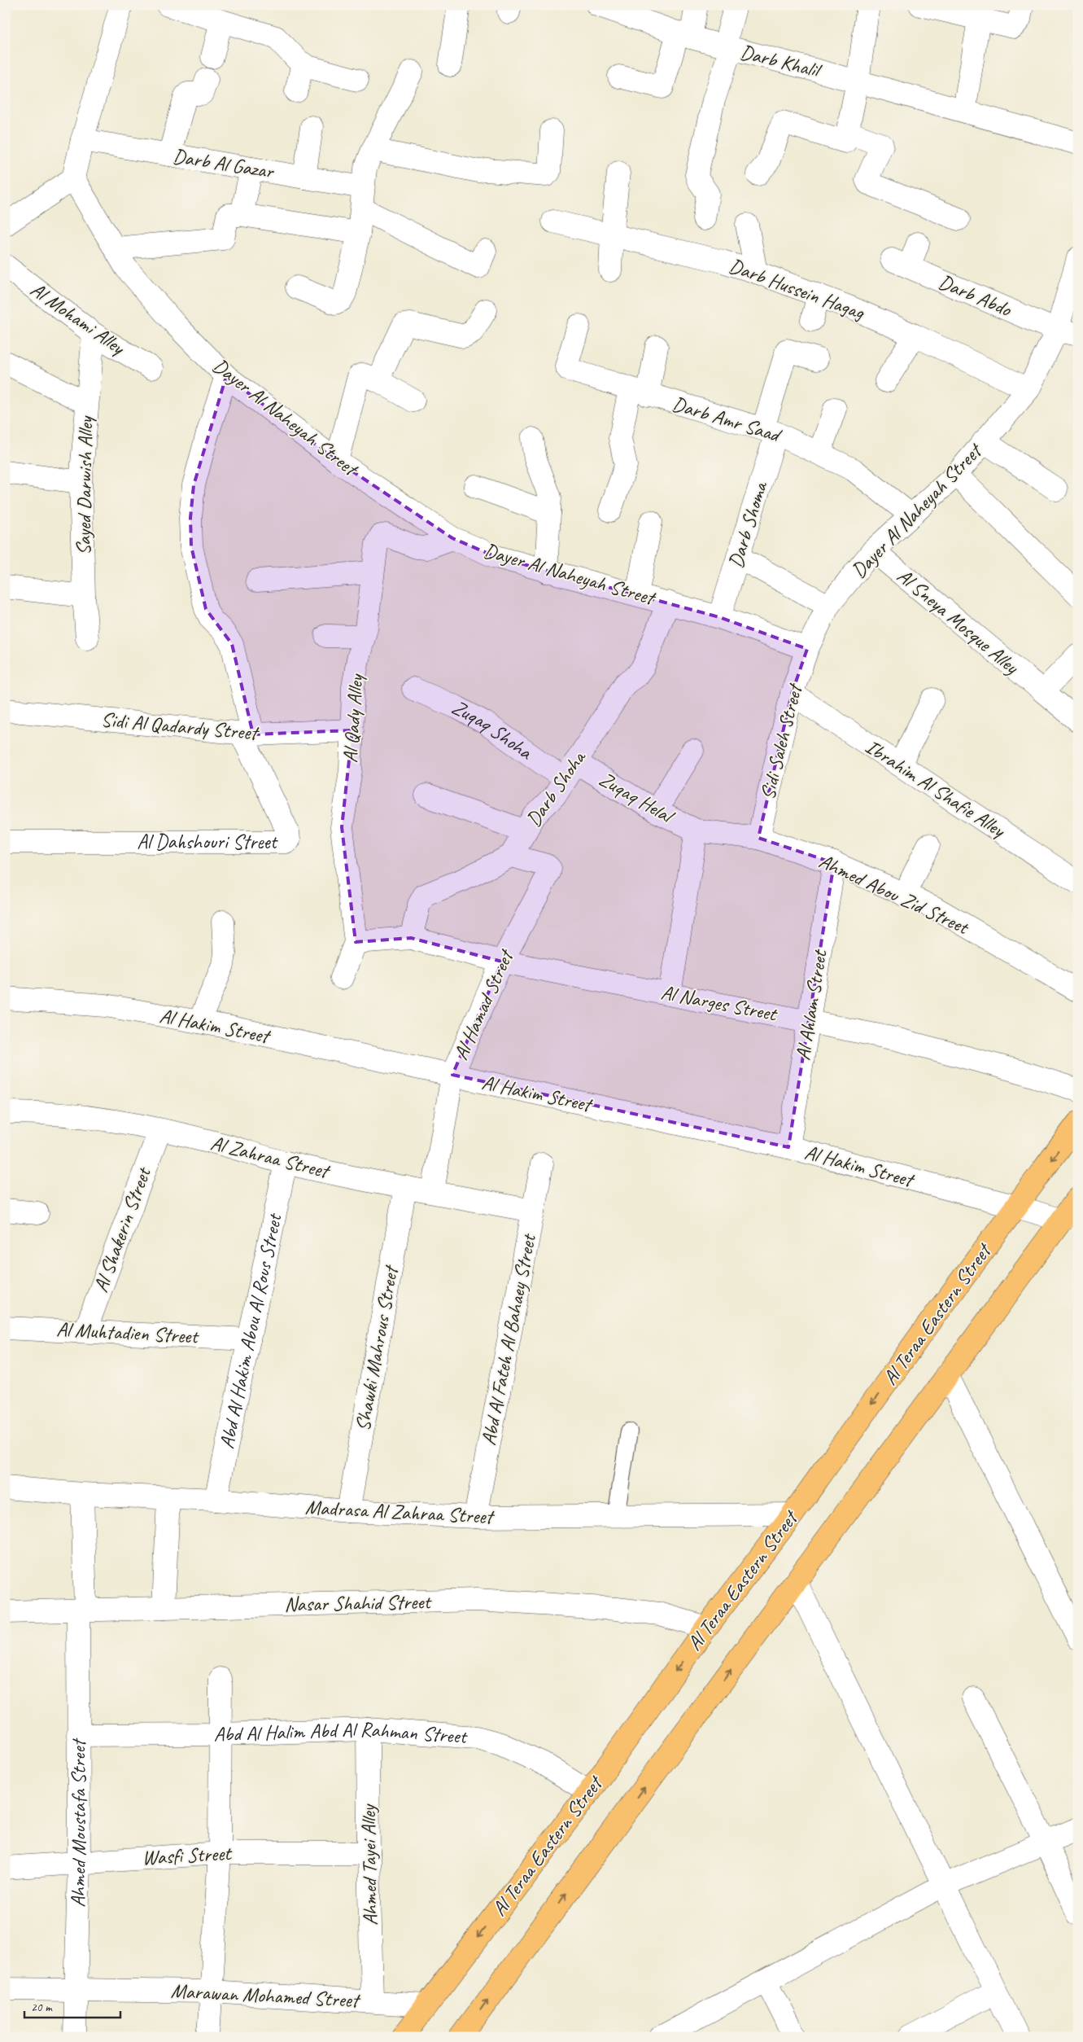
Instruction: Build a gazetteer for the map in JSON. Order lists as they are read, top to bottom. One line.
{"streets":{"main road":["Al Teraa Eastern Street"],"street":["Darb Khalil","Darb Al Gazar","Darb Hussein Hagag","Darb Abdo","Al Mohami Alley","Dayer Al Naheyah Street","Darb Amr Saad","Sayed Darwish Alley","Darb Shoma","Al Sneya Mosque Alley","Al Qady Alley","Sidi Al Qadardy Street","Zuqaq Shoha","Sidi Saleh Street","Ibrahim Al Shafie Alley","Darb Shoha","Zuqaq Helal","Al Dahshouri Street","Ahmed Abou Zid Street","Al Narges Street","Al Hamad Street","Al Ahlam Street","Al Hakim Street","Al Zahraa Street","Al Shakerin Street","Abd Al Hakim Abou Al Rous Street","Al Muhtadien Street","Abd Al Fateh Al Bahaey Street","Shawki Mahrous Street","Madrasa Al Zahraa Street","Nasar Shahid Street","Abd Al Halim Abd Al Rahman Street","Ahmed Moustafa Street","Wasfi Street","Ahmed Tayei Alley","Marawan Mohamed Street"]},"crossings":[["Darb Hussein Hagag","Dayer Al Naheyah Street"],["Darb Abdo","Dayer Al Naheyah Street"],["Al Mohami Alley","Sayed Darwish Alley"],["Dayer Al Naheyah Street","Darb Amr Saad"],["Dayer Al Naheyah Street","Darb Shoma"],["Dayer Al Naheyah Street","Al Sneya Mosque Alley"],["Dayer Al Naheyah Street","Al Qady Alley"],["Dayer Al Naheyah Street","Sidi Saleh Street"],["Dayer Al Naheyah Street","Darb Shoha"],["Darb Amr Saad","Darb Shoma"],["Al Qady Alley","Sidi Al Qadardy Street"],["Al Qady Alley","Al Narges Street"],["Sidi Al Qadardy Street","Al Dahshouri Street"],["Zuqaq Shoha","Darb Shoha"],["Zuqaq Shoha","Zuqaq Helal"],["Sidi Saleh Street","Ibrahim Al Shafie Alley"],["Sidi Saleh Street","Ahmed Abou Zid Street"],["Darb Shoha","Zuqaq Helal"],["Darb Shoha","Al Hamad Street"],["Zuqaq Helal","Ahmed Abou Zid Street"],["Ahmed Abou Zid Street","Al Ahlam Street"],["Al Narges Street","Al Hamad Street"],["Al Narges Street","Al Ahlam Street"],["Al Hamad Street","Al Hakim Street"],["Al Hamad Street","Al Zahraa Street"],["Al Ahlam Street","Al Hakim Street"],["Al Hakim Street","Al Teraa Eastern Street"],["Al Zahraa Street","Al Shakerin Street"],["Al Zahraa Street","Abd Al Hakim Abou Al Rous Street"],["Al Zahraa Street","Abd Al Fateh Al Bahaey Street"],["Al Zahraa Street","Shawki Mahrous Street"],["Al Shakerin Street","Al Muhtadien Street"],["Al Teraa Eastern Street","Madrasa Al Zahraa Street"],["Al Teraa Eastern Street","Nasar Shahid Street"],["Al Teraa Eastern Street","Abd Al Halim Abd Al Rahman Street"],["Al Teraa Eastern Street","Marawan Mohamed Street"],["Abd Al Hakim Abou Al Rous Street","Al Muhtadien Street"],["Abd Al Hakim Abou Al Rous Street","Madrasa Al Zahraa Street"],["Abd Al Fateh Al Bahaey Street","Madrasa Al Zahraa Street"],["Shawki Mahrous Street","Madrasa Al Zahraa Street"],["Madrasa Al Zahraa Street","Ahmed Moustafa Street"],["Nasar Shahid Street","Ahmed Moustafa Street"],["Abd Al Halim Abd Al Rahman Street","Ahmed Moustafa Street"],["Abd Al Halim Abd Al Rahman Street","Ahmed Tayei Alley"],["Ahmed Moustafa Street","Wasfi Street"],["Ahmed Moustafa Street","Marawan Mohamed Street"],["Wasfi Street","Ahmed Tayei Alley"],["Ahmed Tayei Alley","Marawan Mohamed Street"]],"scale_bar":"20 m"}
